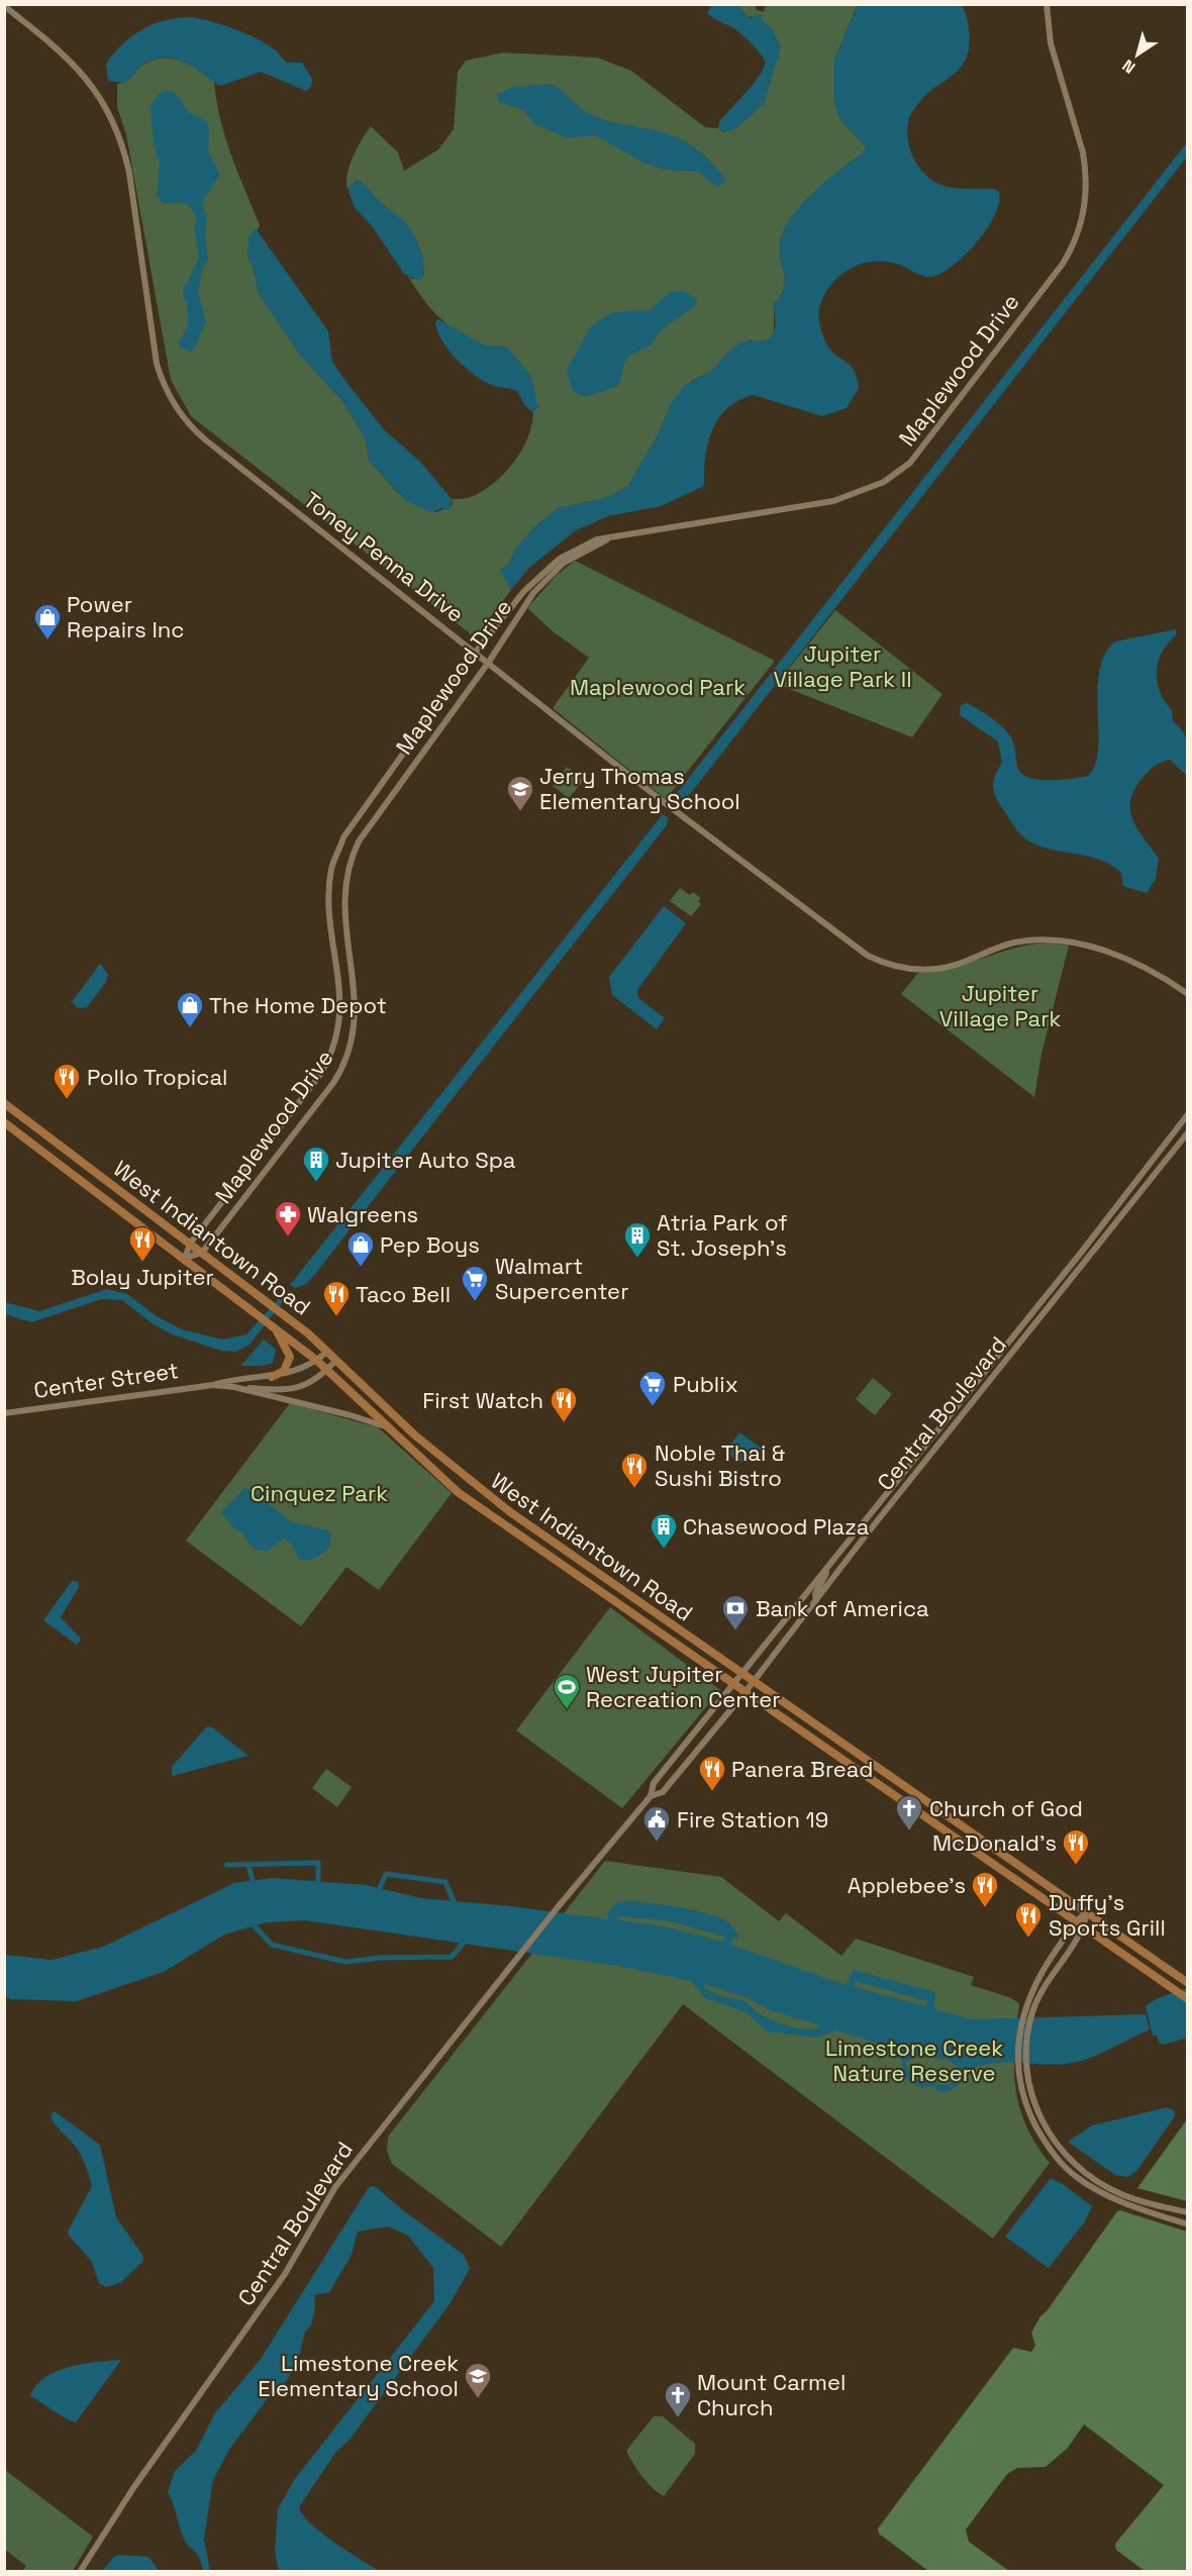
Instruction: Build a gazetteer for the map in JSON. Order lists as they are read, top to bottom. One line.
{"streets":{"main road":["West Indiantown Road"],"street":["Maplewood Drive","Toney Penna Drive","Center Street","Central Boulevard"]},"crossings":[["Maplewood Drive","Toney Penna Drive"],["Maplewood Drive","West Indiantown Road"],["West Indiantown Road","Center Street"],["West Indiantown Road","Central Boulevard"]],"parks":["Jupiter Village Park II","Maplewood Park","Jupiter Village Park","Cinquez Park","Limestone Creek Nature Reserve"],"places":{"shop":["Power Repairs Inc","The Home Depot","Pep Boys"],"school or university":["Jerry Thomas Elementary School","Limestone Creek Elementary School"],"restaurant":["Pollo Tropical","Bolay Jupiter","Taco Bell","First Watch","Noble Thai & Sushi Bistro","Panera Bread","McDonald's","Applebee's","Duffy's Sports Grill"],"building":["Jupiter Auto Spa","Atria Park of St. Joseph’s","Chasewood Plaza"],"pharmacy":["Walgreens"],"supermarket":["Walmart Supercenter","Publix"],"bank":["Bank of America"],"sports":["West Jupiter Recreation Center"],"church":["Church of God","Mount Carmel Church"],"public building":["Fire Station 19"]},"north":"bottom left"}
